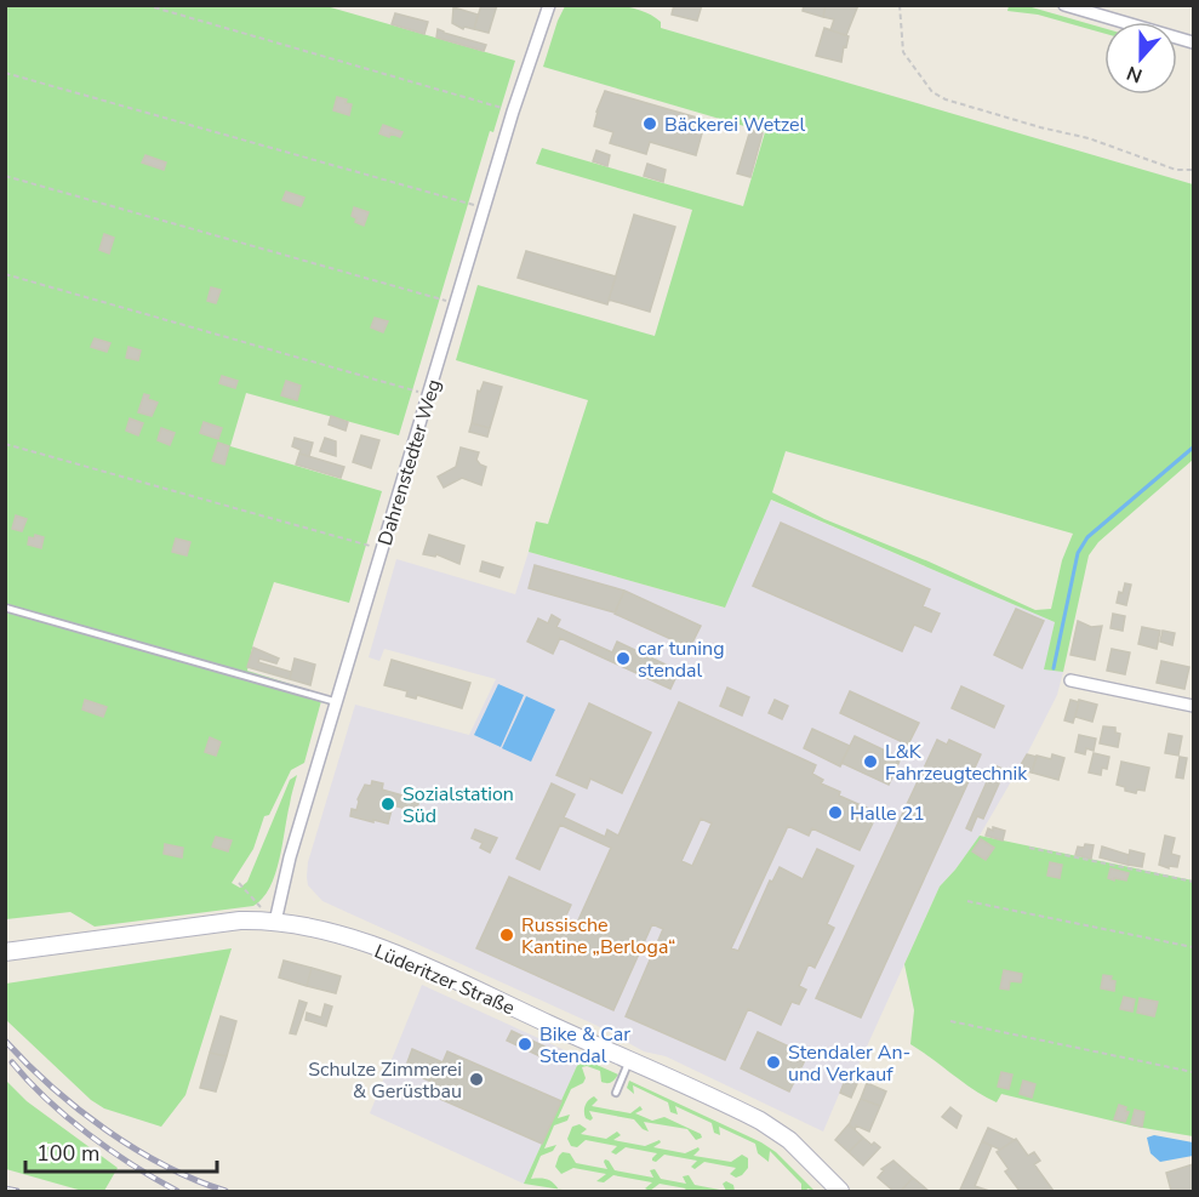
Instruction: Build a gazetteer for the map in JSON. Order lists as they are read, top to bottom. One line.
{"streets":{"main road":["Lüderitzer Straße"],"street":["Dahrenstedter Weg"]},"crossings":[["Dahrenstedter Weg","Lüderitzer Straße"]],"places":["Bäckerei Wetzel","car tuning stendal","L&K Fahrzeugtechnik","Sozialstation Süd","Halle 21","Russische Kantine „Berloga“","Bike & Car Stendal","Stendaler An- und Verkauf","Schulze Zimmerei & Gerüstbau"],"scale_bar":"100 m","north":"bottom"}
